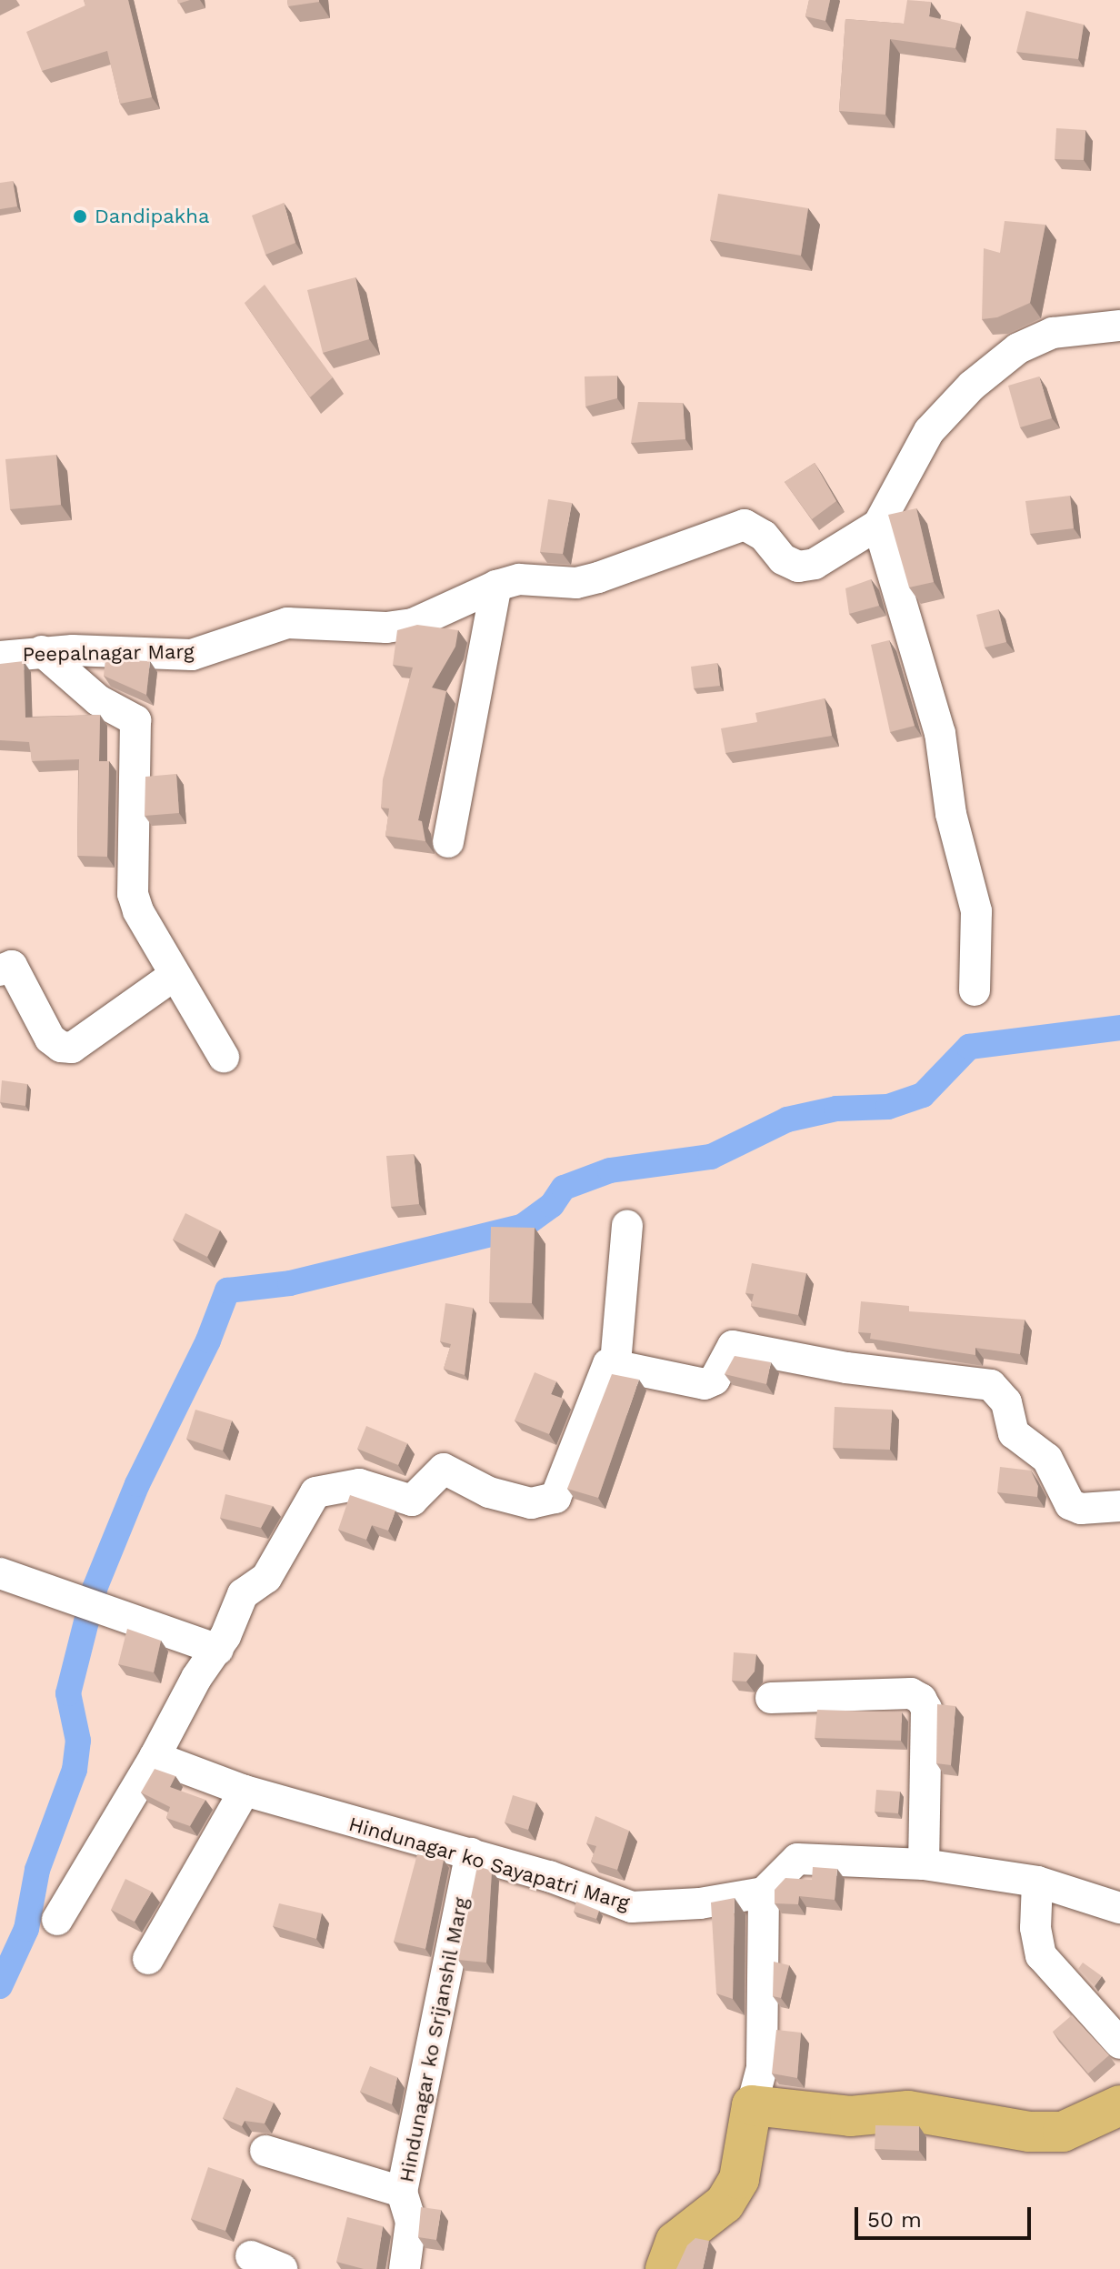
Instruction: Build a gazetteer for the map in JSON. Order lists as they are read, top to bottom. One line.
{"streets":{"street":["Peepalnagar Marg","Hindunagar ko Sayapatri Marg","Hindunagar ko Srijanshil Marg"]},"crossings":[["Hindunagar ko Sayapatri Marg","Hindunagar ko Srijanshil Marg"]],"places":["Dandipakha"],"scale_bar":"50 m"}
